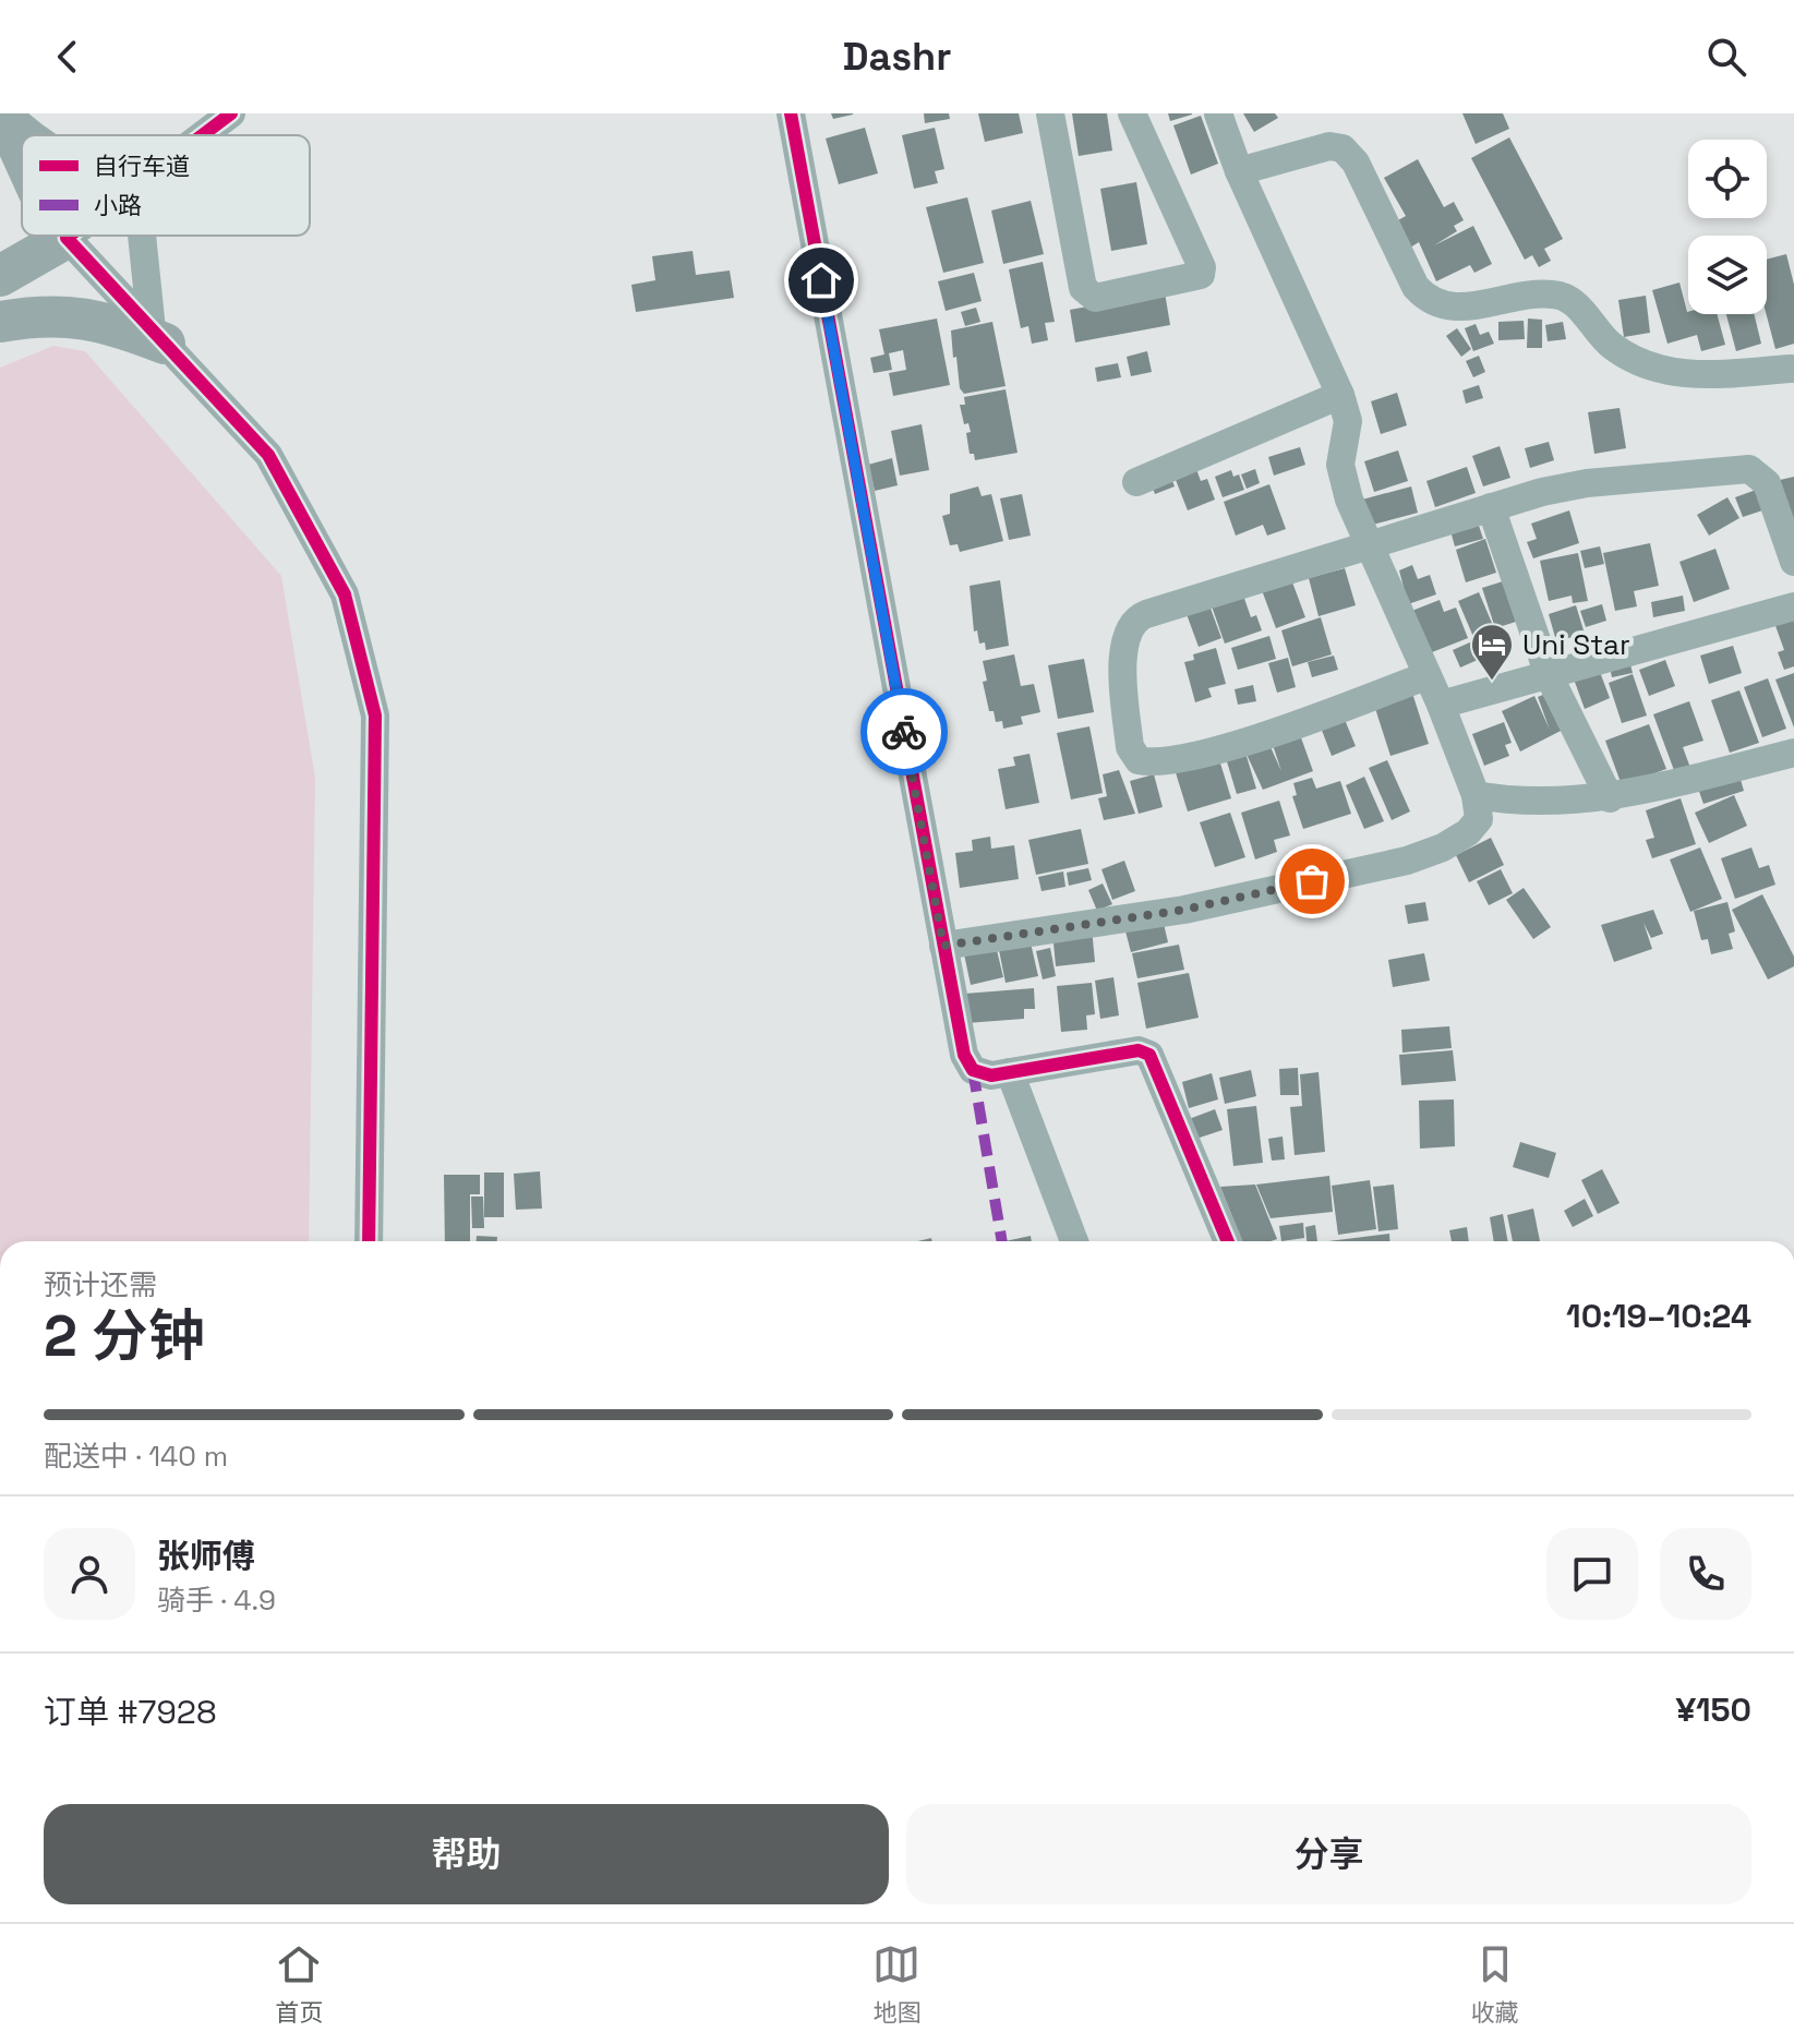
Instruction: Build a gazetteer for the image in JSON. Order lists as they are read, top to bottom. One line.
{"places":{"hotel":["Uni Star"]},"legend":["自行车道","小路"],"page":{"header":"Dashr","heading":["2 分钟","预计还需","10:19–10:24"],"panel":["张师傅","骑手 · 4.9","订单 #7928","¥150"],"bar":"配送中 · 140 m","buttons":["帮助","分享"],"tabs":["首页","地图","收藏"]}}
